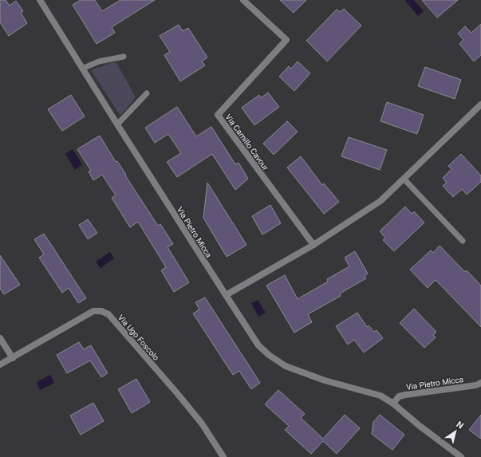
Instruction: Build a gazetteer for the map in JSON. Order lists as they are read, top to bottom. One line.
{"streets":{"street":["Via Camillo Cavour","Via Pietro Micca","Via Ugo Foscolo"]},"north":"top right"}
